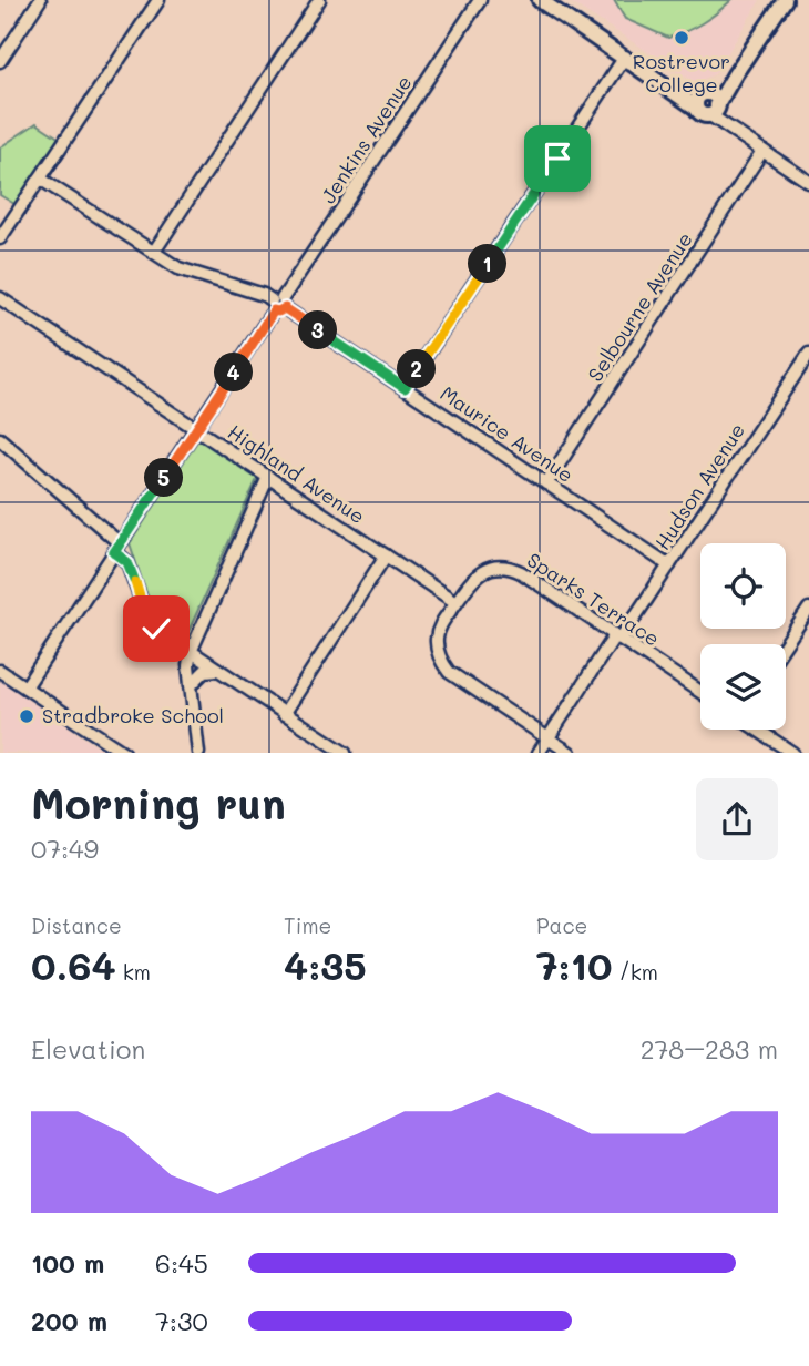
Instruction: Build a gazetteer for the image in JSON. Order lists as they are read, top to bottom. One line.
{"streets":{"street":["Jenkins Avenue","Selbourne Avenue","Maurice Avenue","Highland Avenue","Hudson Avenue","Sparks Terrace"]},"crossings":[["Jenkins Avenue","Maurice Avenue"],["Jenkins Avenue","Highland Avenue"],["Selbourne Avenue","Maurice Avenue"],["Maurice Avenue","Hudson Avenue"],["Highland Avenue","Sparks Terrace"],["Hudson Avenue","Sparks Terrace"]],"places":["Rostrevor College","Stradbroke School"],"page":{"pins":["1","3","2","4","5"],"heading":["Morning run","07:49"],"stats":[["Distance","0.64 km"],["Time","4:35"],["Pace","7:10 /km"]],"chart":["Elevation","278–283 m"],"list":[{"name":"100 m","note":"6:45"},{"name":"200 m","note":"7:30"}]}}
